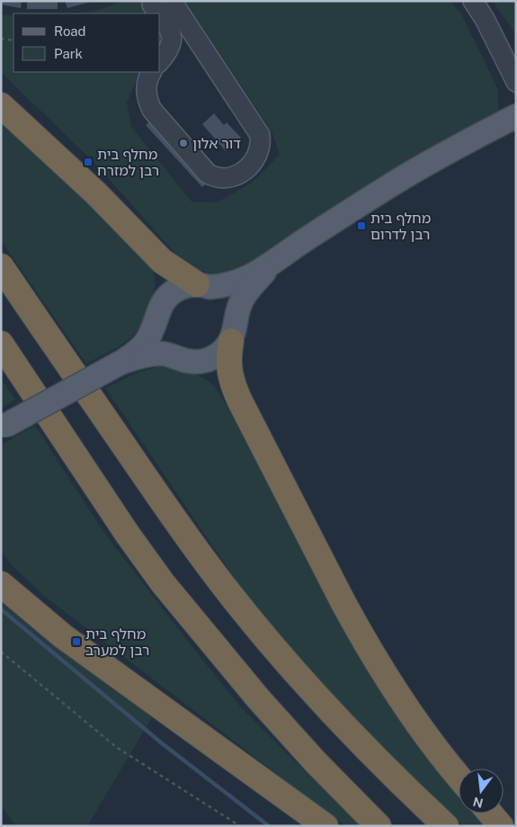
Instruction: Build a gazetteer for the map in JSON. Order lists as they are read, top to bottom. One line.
{"places":{"other":["דור אלון"],"transit":["מחלף בית רבן למזרח","מחלף בית רבן לדרום","מחלף בית רבן למערב"]},"legend":["Road","Park"],"north":"bottom"}
